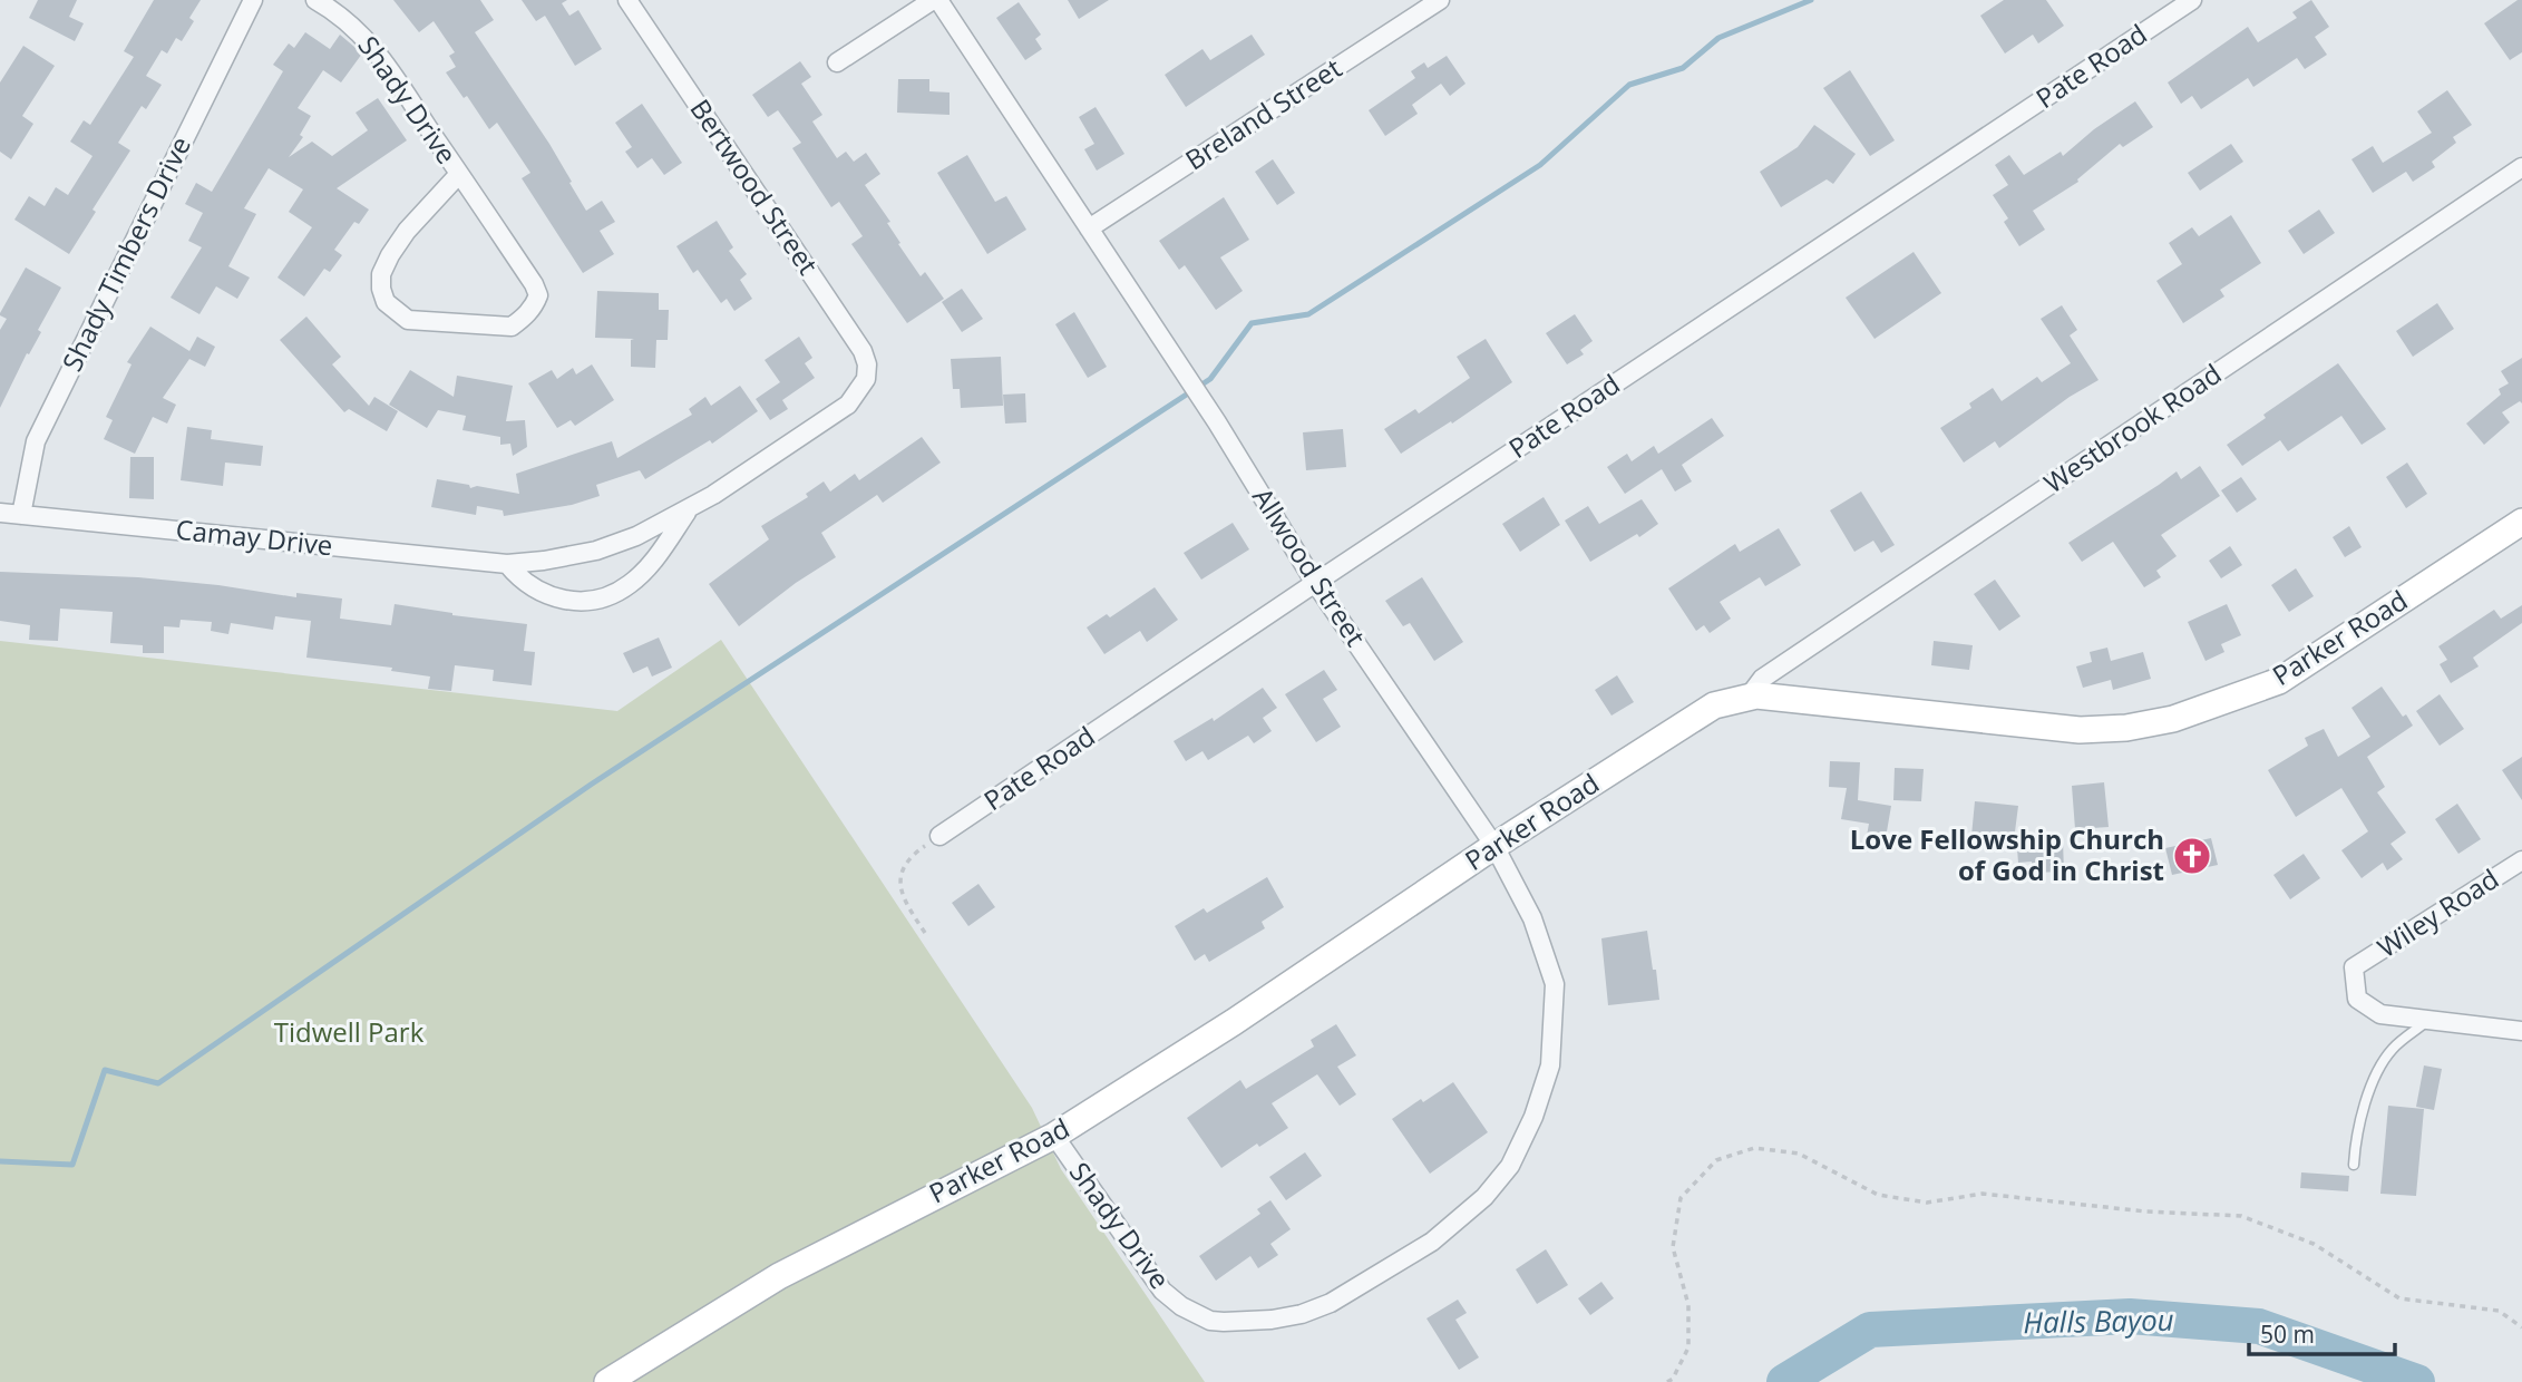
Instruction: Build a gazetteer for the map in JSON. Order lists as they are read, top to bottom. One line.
{"streets":{"main road":["Parker Road"],"street":["Pate Road","Shady Drive","Breland Street","Bertwood Street","Shady Timbers Drive","Westbrook Road","Camay Drive","Allwood Street","Wiley Road"]},"crossings":[["Pate Road","Allwood Street"],["Shady Drive","Allwood Street"],["Shady Drive","Parker Road"],["Breland Street","Allwood Street"],["Bertwood Street","Camay Drive"],["Shady Timbers Drive","Camay Drive"],["Westbrook Road","Parker Road"],["Allwood Street","Parker Road"]],"water":["Halls Bayou"],"parks":["Tidwell Park"],"places":{"church":["Love Fellowship Church of God in Christ"]},"scale_bar":"50 m"}
